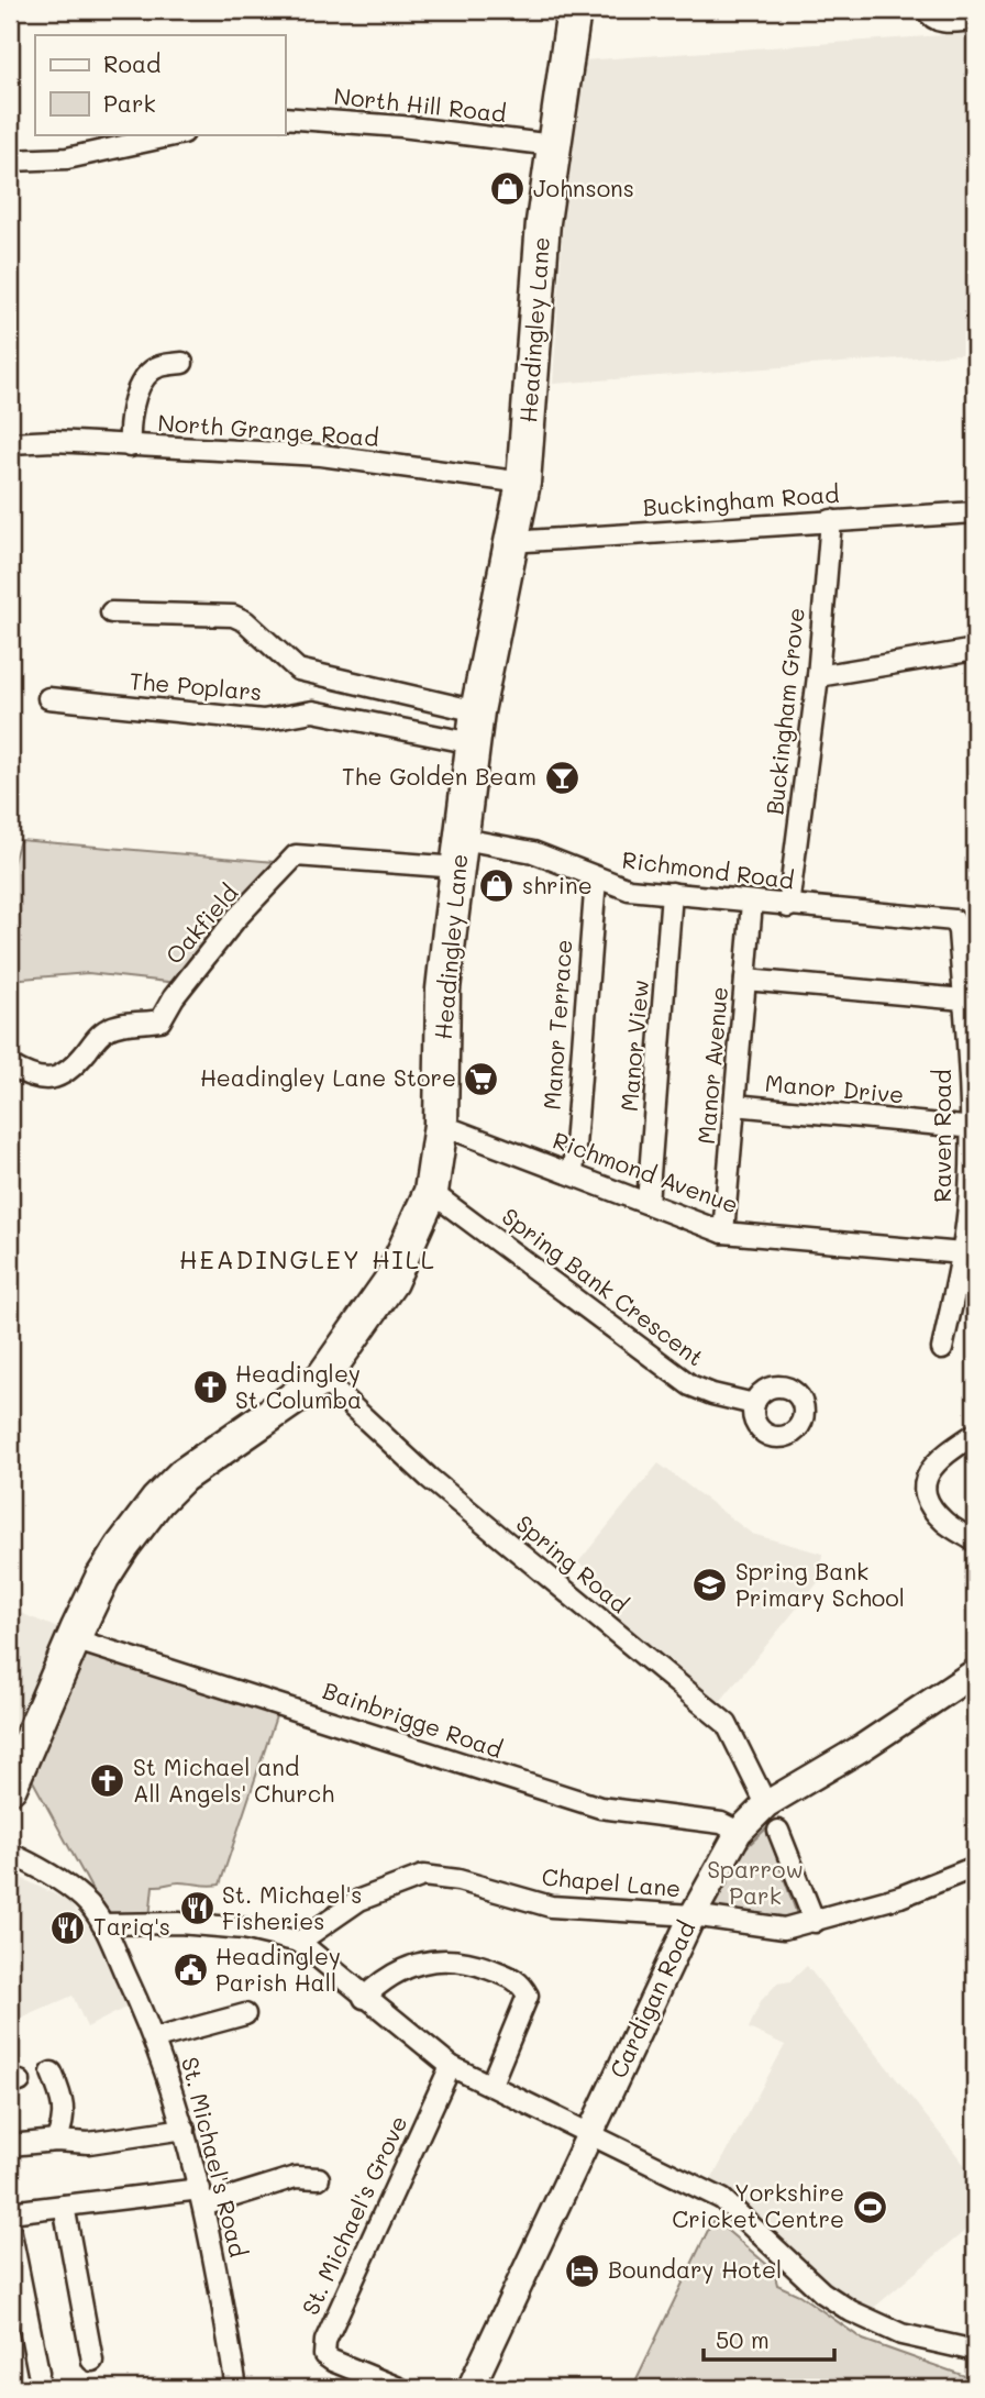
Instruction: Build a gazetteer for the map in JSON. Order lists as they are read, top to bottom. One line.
{"streets":{"highway":["Headingley Lane"],"street":["North Hill Road","North Grange Road","Buckingham Road","The Poplars","Buckingham Grove","Richmond Road","Oakfield","Manor Terrace","Manor View","Manor Avenue","Manor Drive","Raven Road","Richmond Avenue","Spring Bank Crescent","Spring Road","Bainbrigge Road","Chapel Lane","Cardigan Road","St. Michael's Road","St. Michael's Grove"]},"crossings":[["North Hill Road","Headingley Lane"],["Headingley Lane","North Grange Road"],["Headingley Lane","Buckingham Road"],["Headingley Lane","The Poplars"],["Headingley Lane","Richmond Road"],["Headingley Lane","Oakfield"],["Headingley Lane","Richmond Avenue"],["Headingley Lane","Spring Bank Crescent"],["Headingley Lane","Spring Road"],["Headingley Lane","Bainbrigge Road"],["Buckingham Road","Buckingham Grove"],["Buckingham Grove","Richmond Road"],["Richmond Road","Oakfield"],["Richmond Road","Manor Terrace"],["Richmond Road","Manor View"],["Richmond Road","Manor Avenue"],["Richmond Road","Raven Road"],["Manor Terrace","Richmond Avenue"],["Manor View","Richmond Avenue"],["Manor Avenue","Manor Drive"],["Manor Avenue","Richmond Avenue"],["Manor Drive","Raven Road"],["Raven Road","Richmond Avenue"],["Spring Road","Cardigan Road"],["Bainbrigge Road","Cardigan Road"],["Chapel Lane","Cardigan Road"]],"districts":["HEADINGLEY HILL"],"parks":["Sparrow Park"],"places":{"shop":["Johnsons","shrine"],"bar":["The Golden Beam"],"supermarket":["Headingley Lane Store"],"church":["Headingley St Columba","St Michael and All Angels' Church"],"school or university":["Spring Bank Primary School"],"restaurant":["St. Michael's Fisheries","Tariq's"],"public building":["Headingley Parish Hall"],"sports":["Yorkshire Cricket Centre"],"hotel":["Boundary Hotel"]},"legend":["Road","Park"],"scale_bar":"50 m"}
